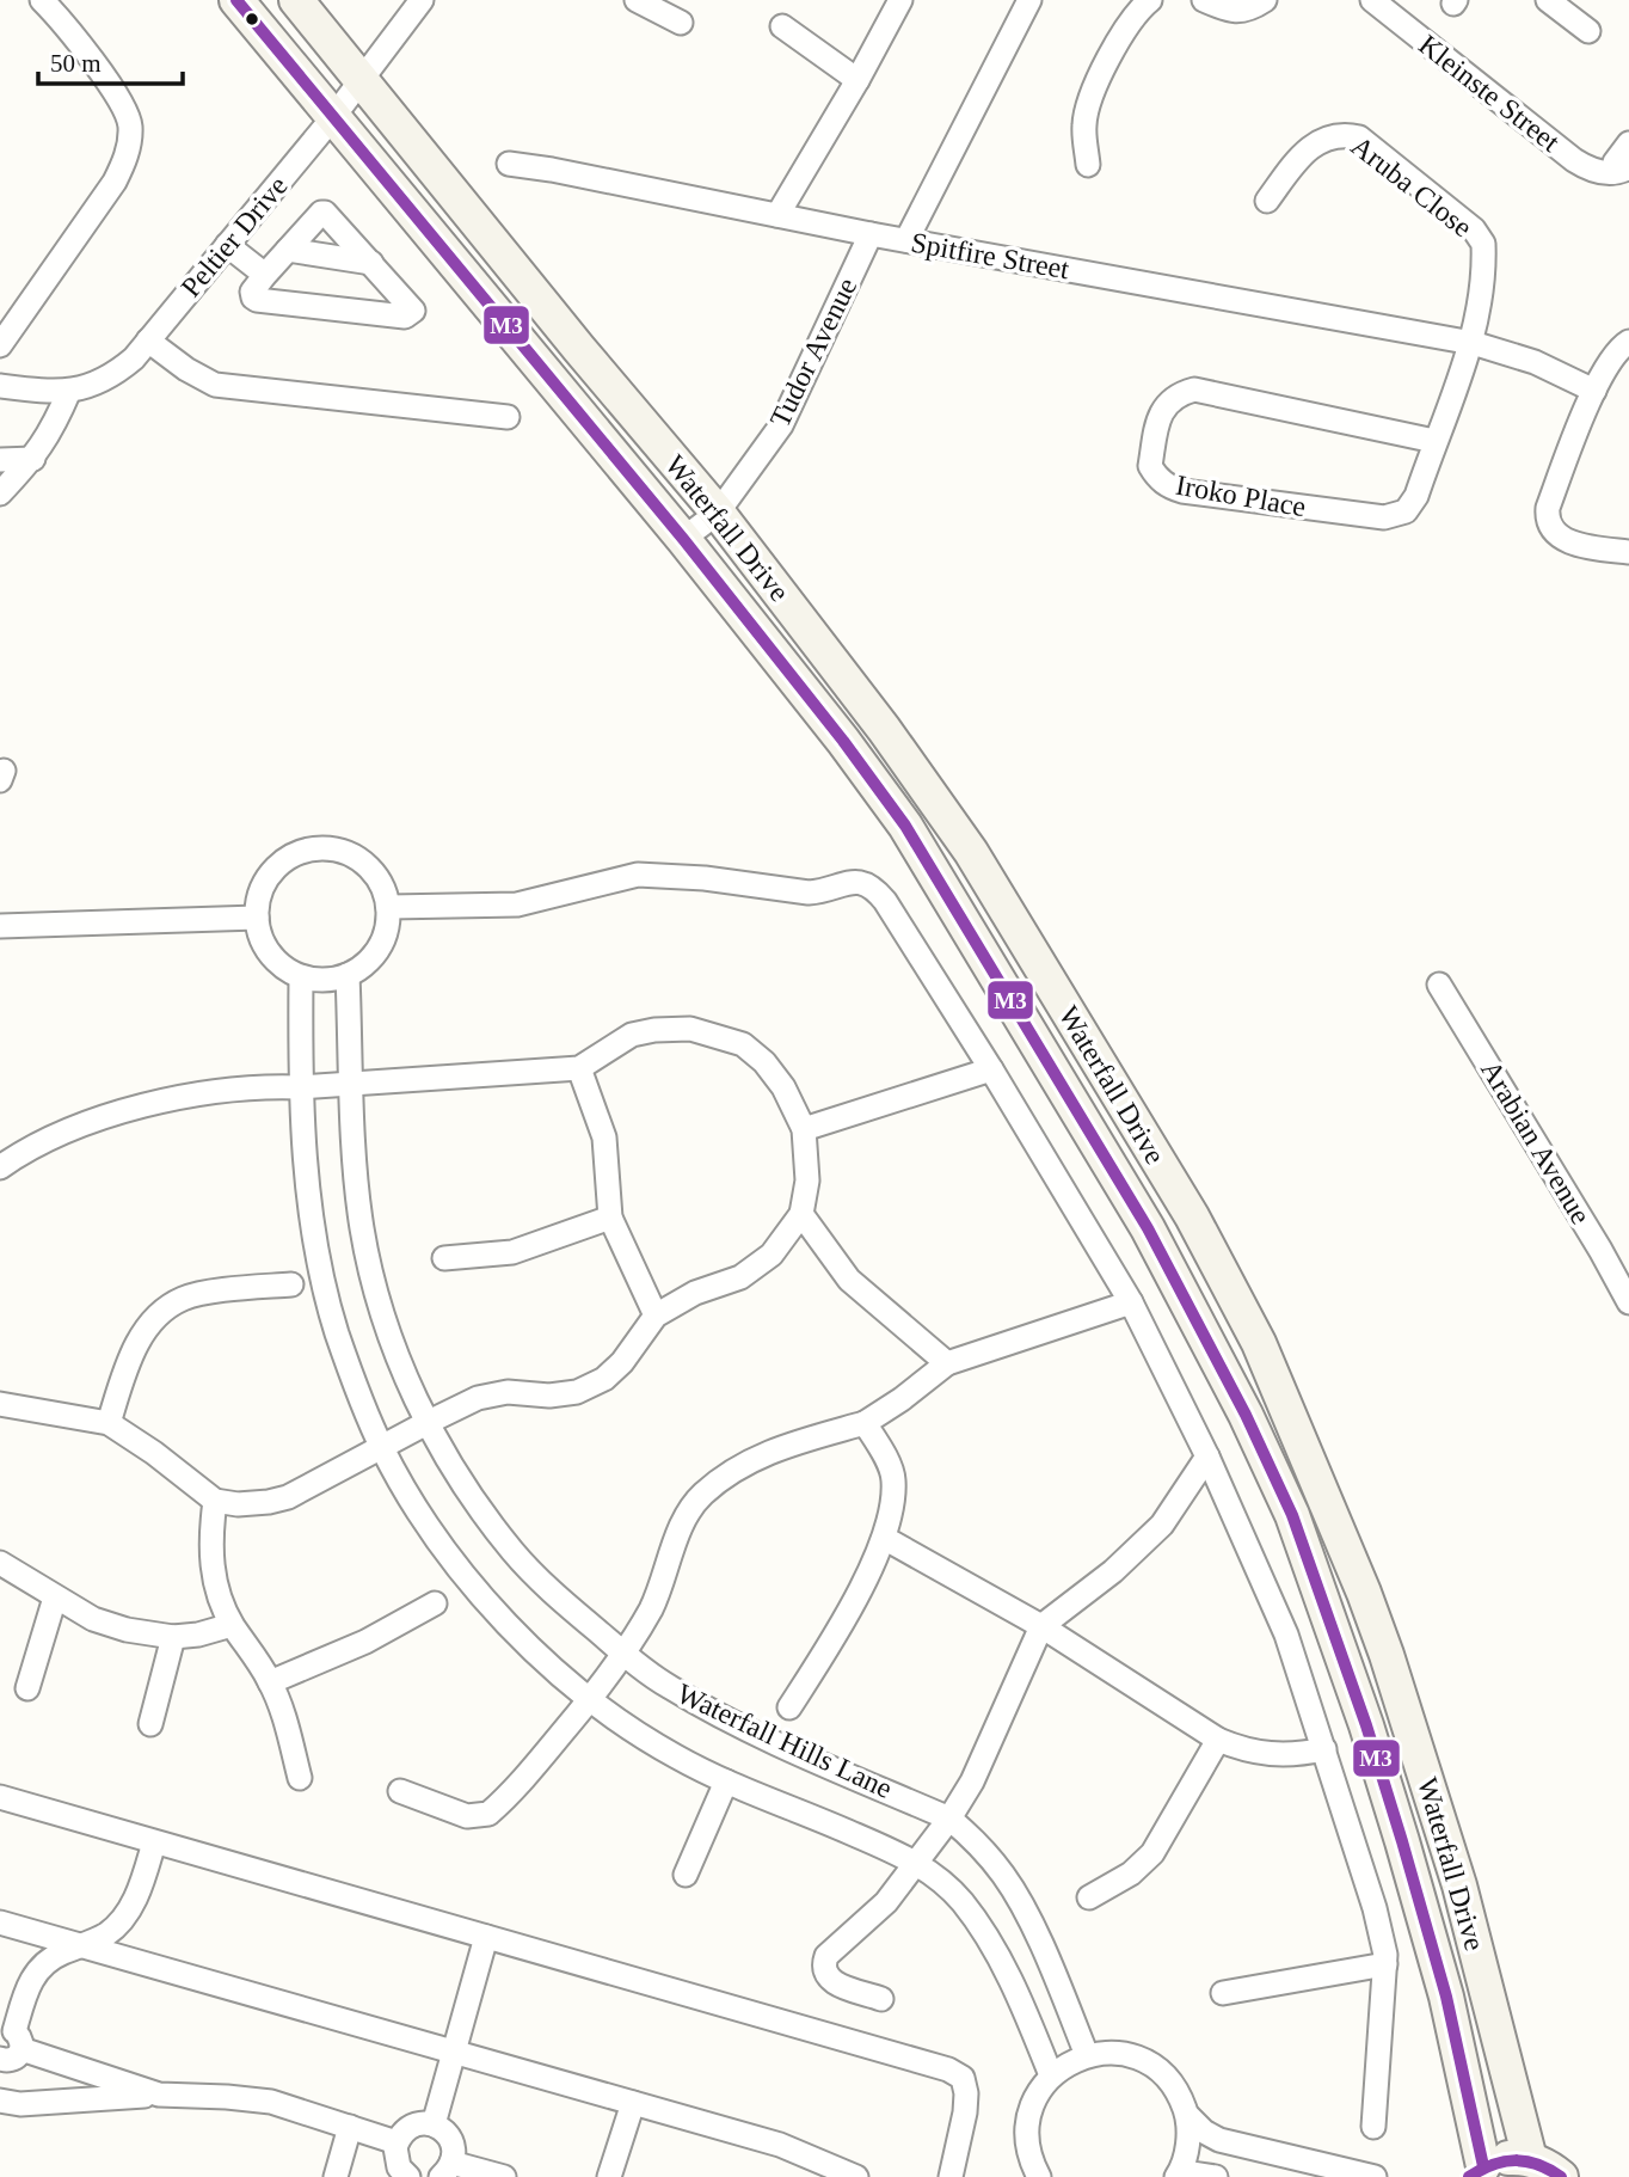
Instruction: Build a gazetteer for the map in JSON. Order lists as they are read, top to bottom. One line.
{"streets":{"main road":["Waterfall Drive"],"street":["Kleinste Street","Aruba Close","Peltier Drive","Spitfire Street","Tudor Avenue","Iroko Place","Arabian Avenue","Waterfall Hills Lane"]},"crossings":[["Aruba Close","Spitfire Street"],["Aruba Close","Iroko Place"],["Peltier Drive","Waterfall Drive"],["Spitfire Street","Tudor Avenue"],["Spitfire Street","Iroko Place"],["Tudor Avenue","Waterfall Drive"]],"lines":["transit line M3"],"scale_bar":"50 m"}
